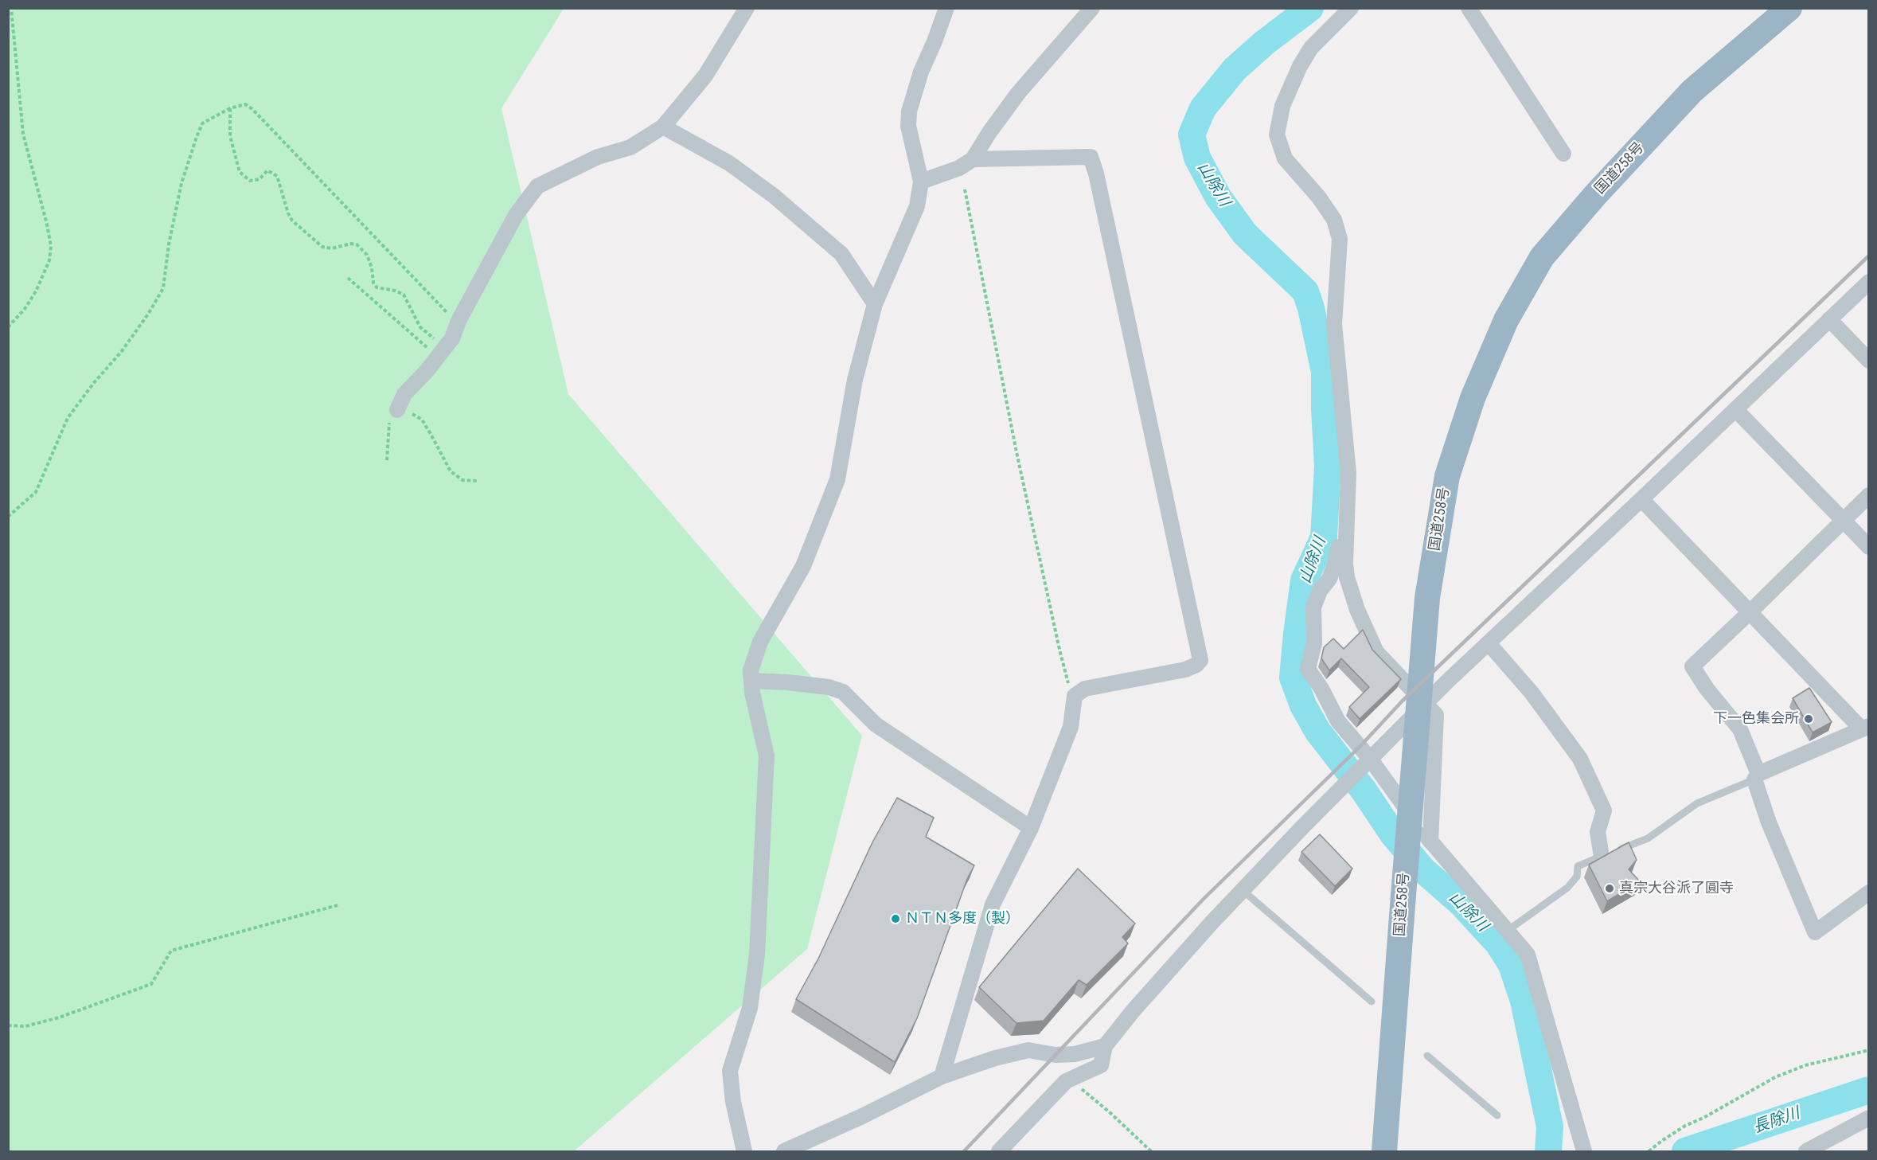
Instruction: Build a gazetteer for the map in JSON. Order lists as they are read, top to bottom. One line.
{"streets":{"highway":["国道258号"]},"water":["山除川","長除川"],"places":["下一色集会所","真宗大谷派了圓寺","ＮＴＮ多度（製）"]}
